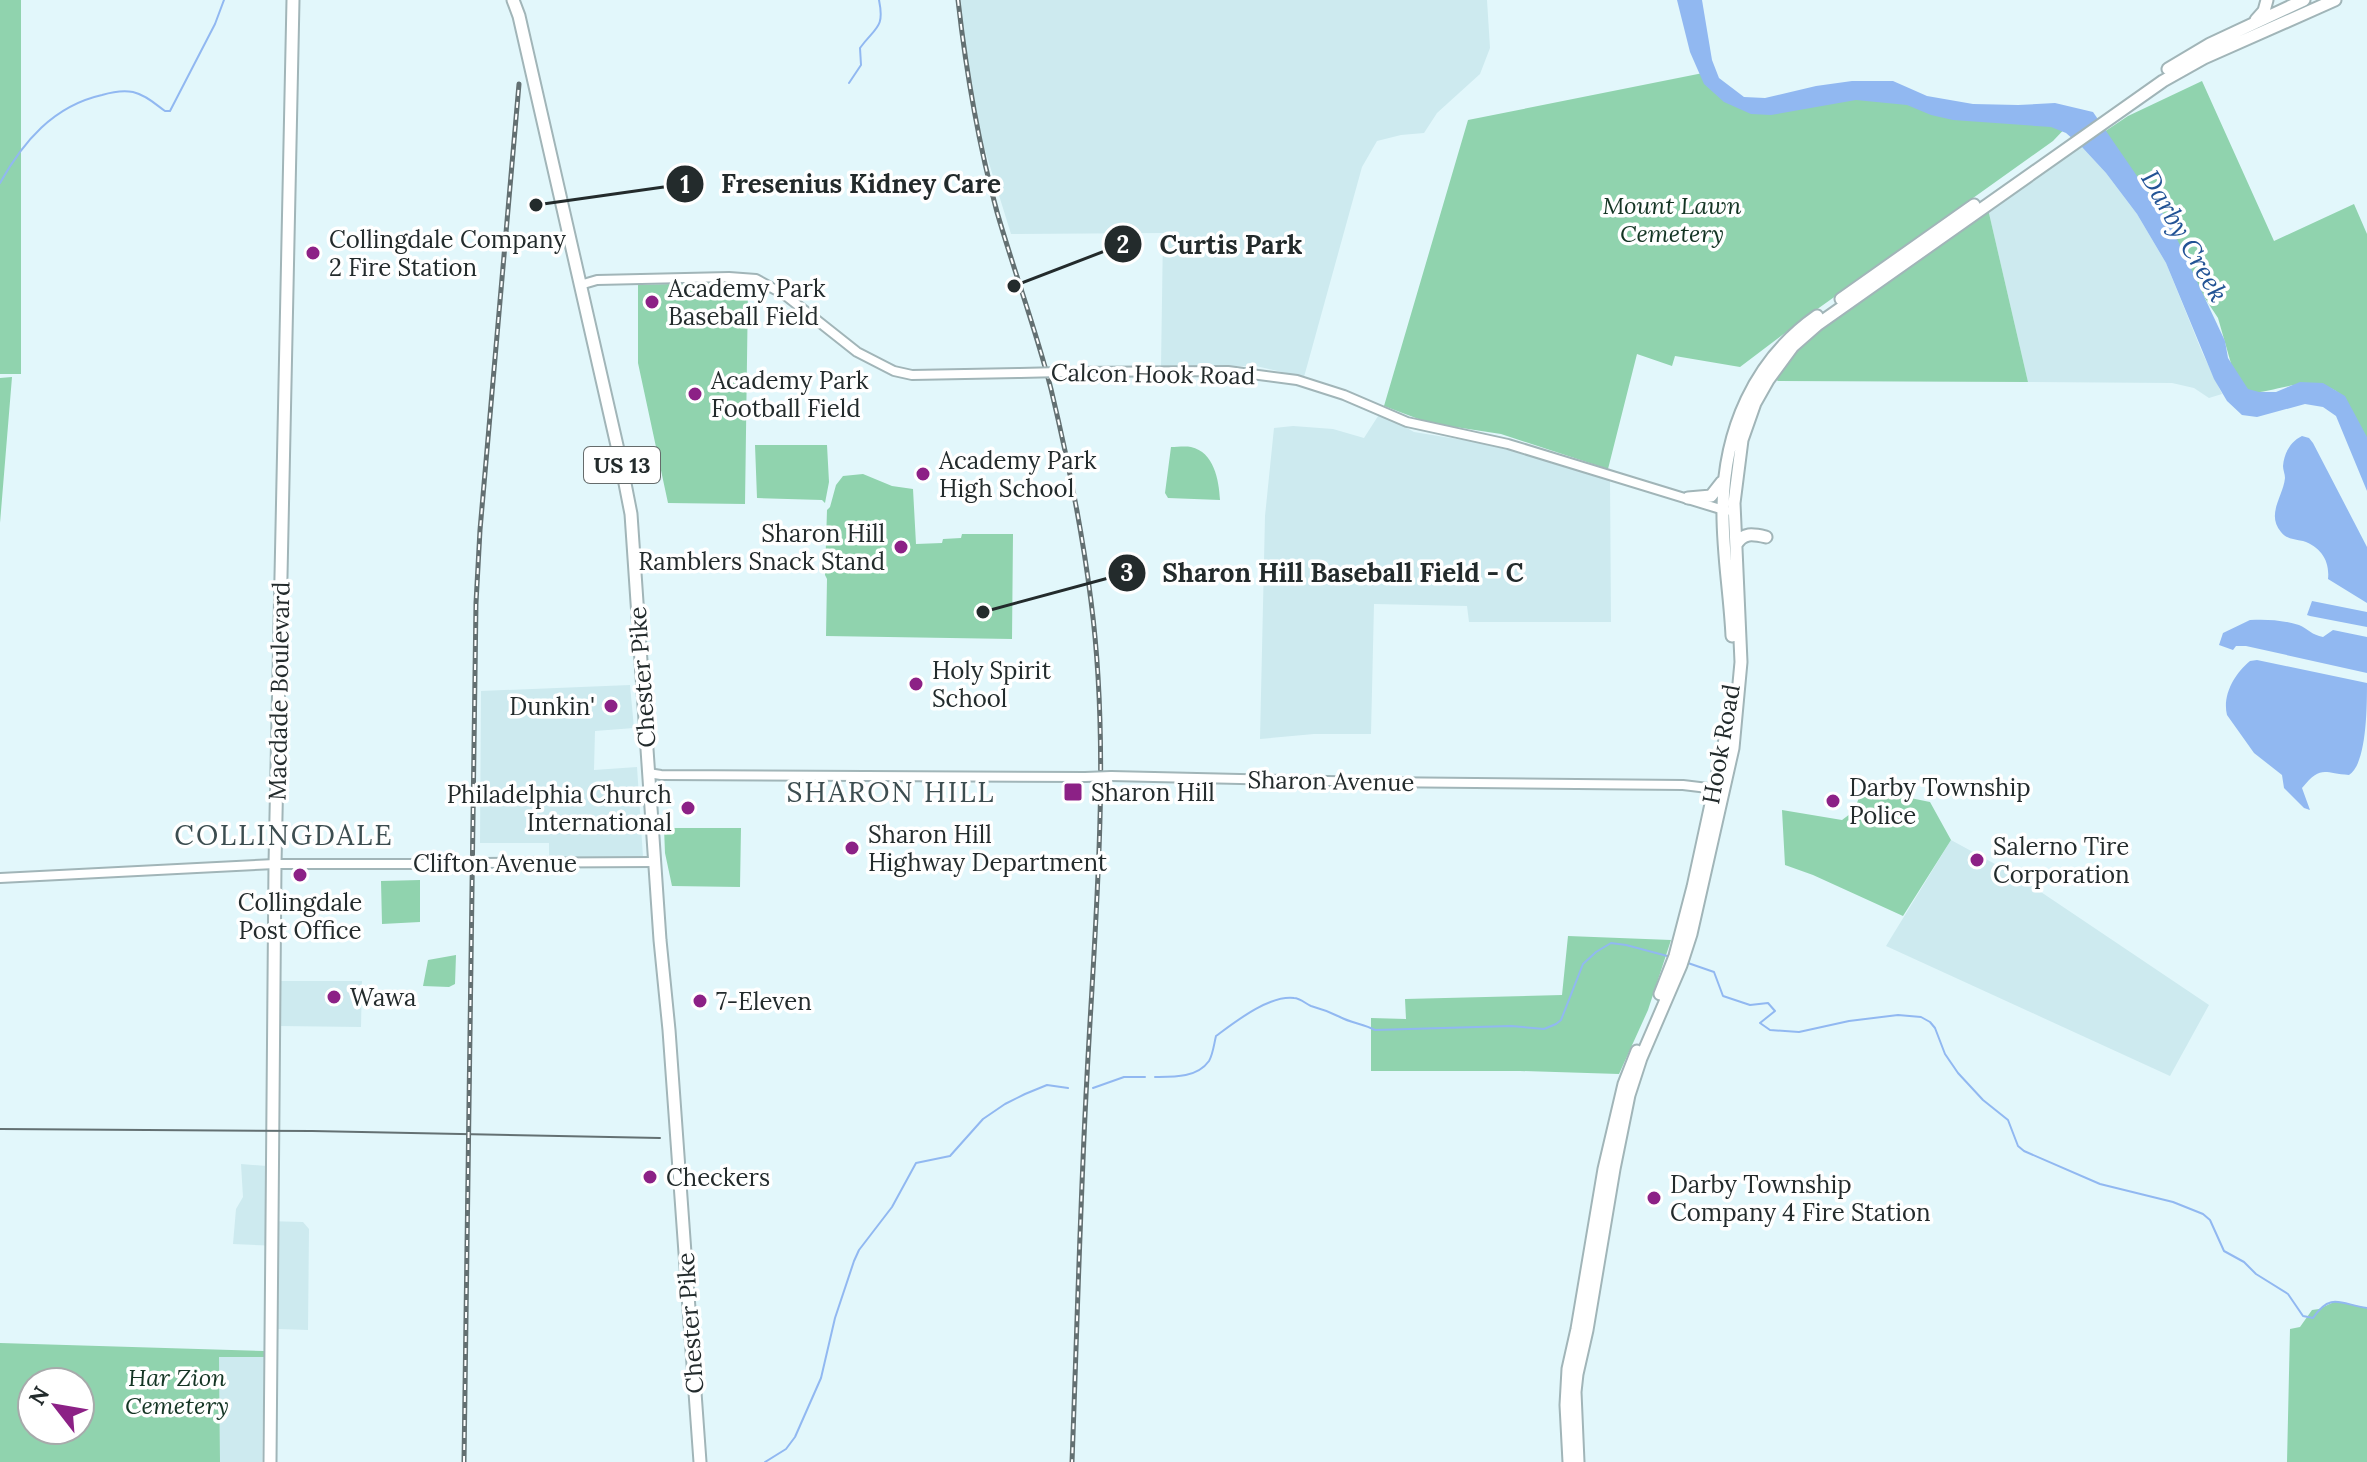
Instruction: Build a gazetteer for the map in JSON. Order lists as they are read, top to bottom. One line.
{"streets":{"main road":["US 13","Chester Pike","Macdade Boulevard","Hook Road"],"street":["Calcon Hook Road","Sharon Avenue","Clifton Avenue"]},"crossings":[["Calcon Hook Road","Chester Pike"],["Calcon Hook Road","Hook Road"],["Chester Pike","Sharon Avenue"],["Chester Pike","Clifton Avenue"],["Macdade Boulevard","Clifton Avenue"],["Hook Road","Sharon Avenue"]],"districts":["SHARON HILL","COLLINGDALE"],"water":["Darby Creek"],"parks":["Mount Lawn Cemetery","Har Zion Cemetery"],"places":{"other":["Fresenius Kidney Care","Collingdale Company 2 Fire Station","Curtis Park","Academy Park Baseball Field","Academy Park Football Field","Academy Park High School","Sharon Hill Ramblers Snack Stand","Sharon Hill Baseball Field - C","Holy Spirit School","Dunkin'","Darby Township Police","Philadelphia Church International","Sharon Hill Highway Department","Salerno Tire Corporation","Collingdale Post Office","Wawa","7-Eleven","Checkers","Darby Township Company 4 Fire Station"],"transit":["Sharon Hill"]},"north":"top left"}
